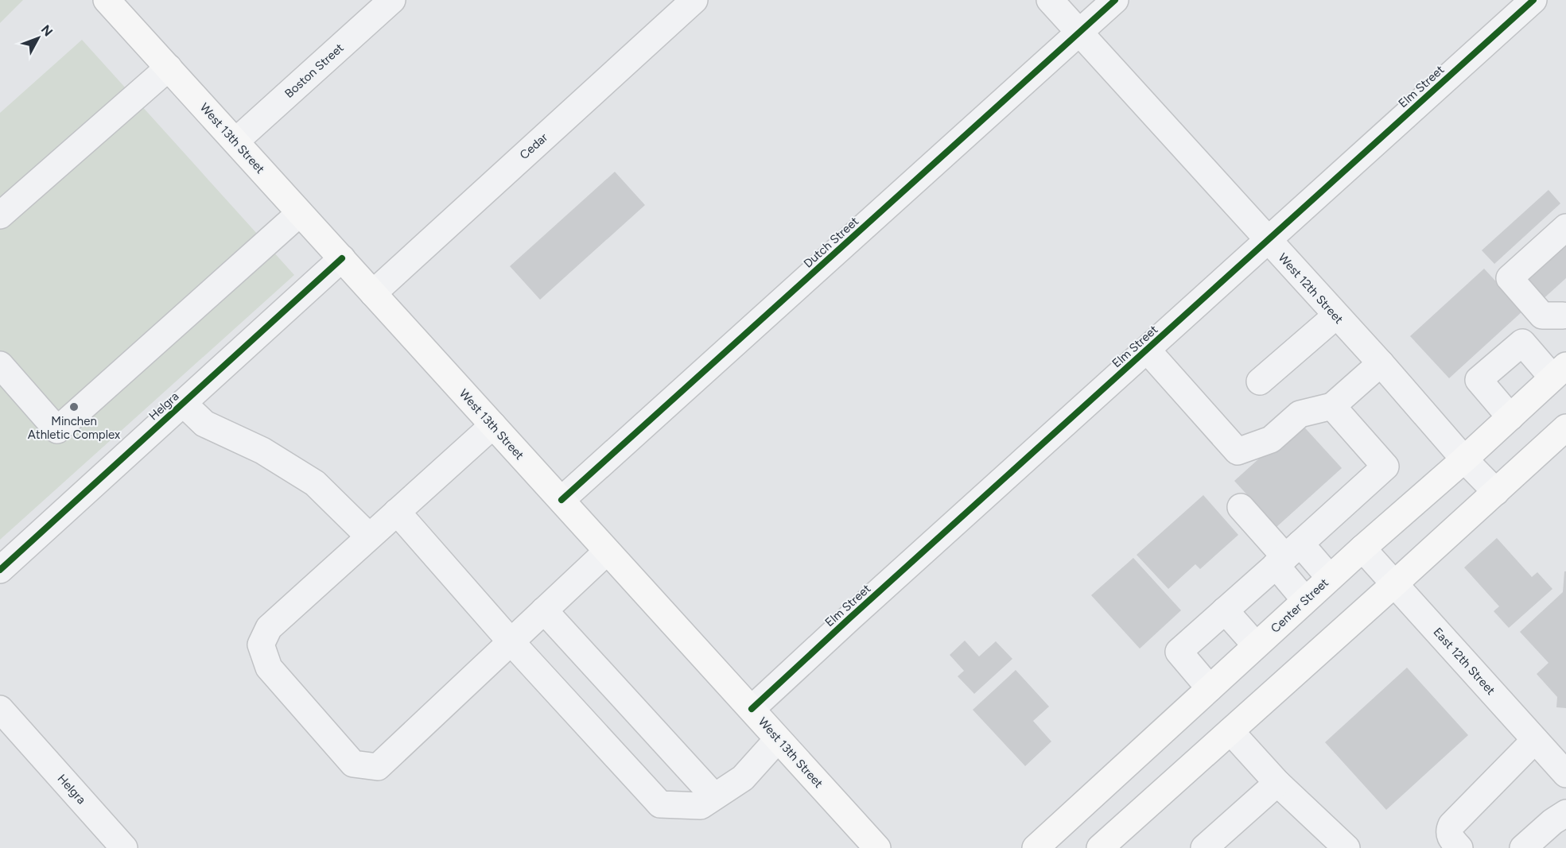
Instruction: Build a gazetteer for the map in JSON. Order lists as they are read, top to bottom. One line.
{"streets":{"main road":["West 13th Street","Center Street"],"street":["Boston Street","Elm Street","Cedar","Dutch Street","West 12th Street","Helgra","East 12th Street"]},"crossings":[["Boston Street","West 13th Street"],["Elm Street","West 13th Street"],["Elm Street","West 12th Street"],["West 13th Street","Cedar"],["West 13th Street","Dutch Street"],["West 13th Street","Helgra"],["Dutch Street","West 12th Street"],["West 12th Street","Center Street"],["Center Street","East 12th Street"]],"places":["Minchen Athletic Complex"],"north":"top right"}
